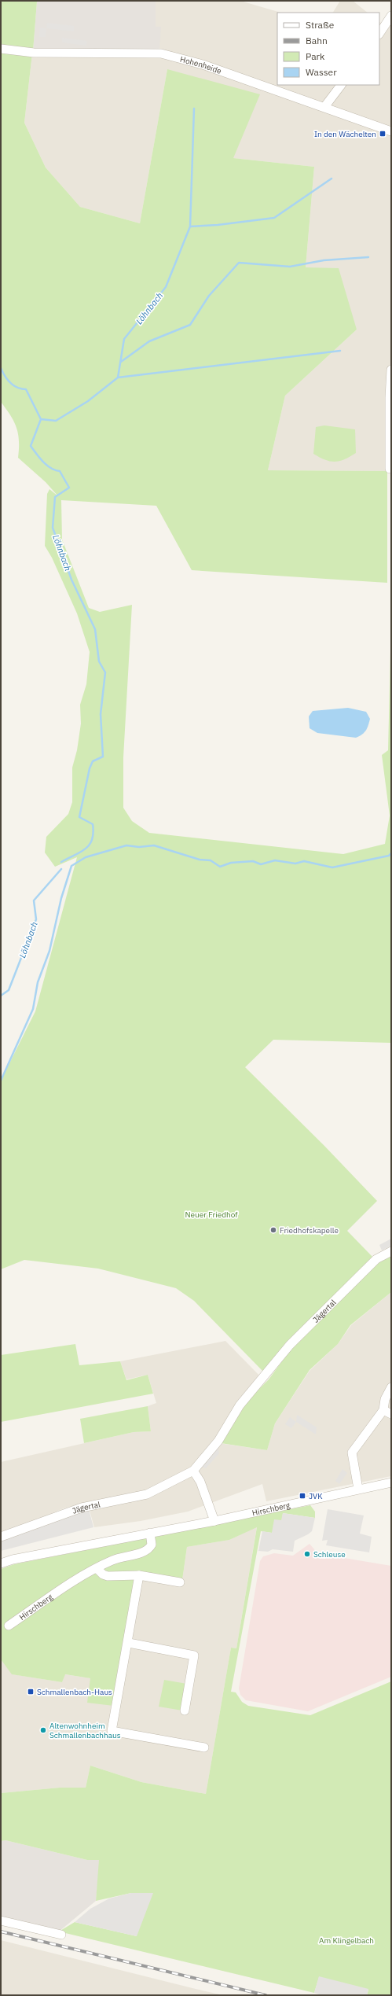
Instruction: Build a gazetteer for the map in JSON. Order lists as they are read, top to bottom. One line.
{"streets":{"street":["Hohenheide","Jägertal","Hirschberg"]},"water":["Löhnbach"],"parks":["Neuer Friedhof","Am Klingelbach"],"places":{"transit":["In den Wächelten","JVK","Schmallenbach-Haus"],"other":["Friedhofskapelle","Schleuse","Altenwohnheim Schmallenbachhaus"]},"legend":["Straße","Bahn","Park","Wasser"]}
